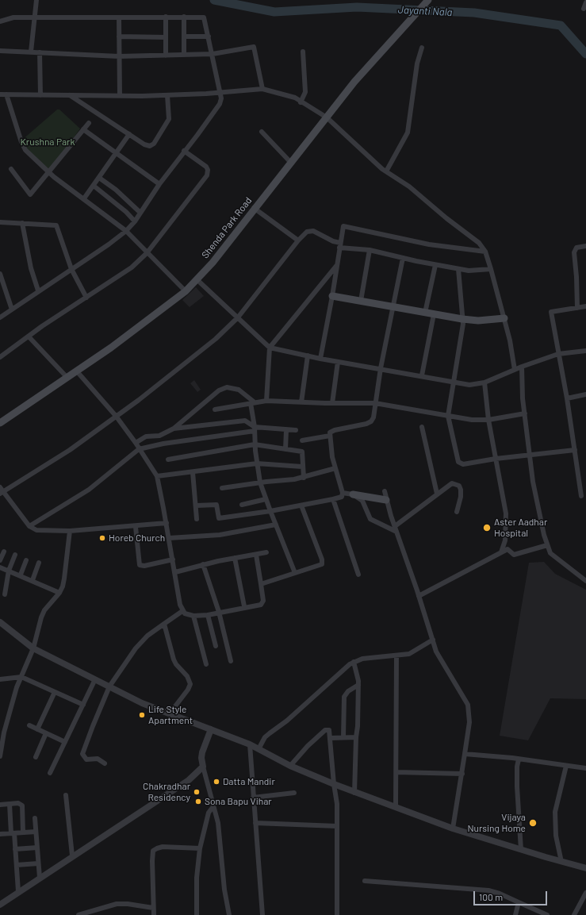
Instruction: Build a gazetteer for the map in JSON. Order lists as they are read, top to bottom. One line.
{"streets":{"main road":["Shenda Park Road"]},"water":["Jayanti Nala"],"parks":["Krushna Park"],"places":["Aster Aadhar Hospital","Horeb Church","Life Style Apartment","Datta Mandir","Chakradhar Residency","Sona Bapu Vihar","Vijaya Nursing Home"],"scale_bar":"100 m"}
